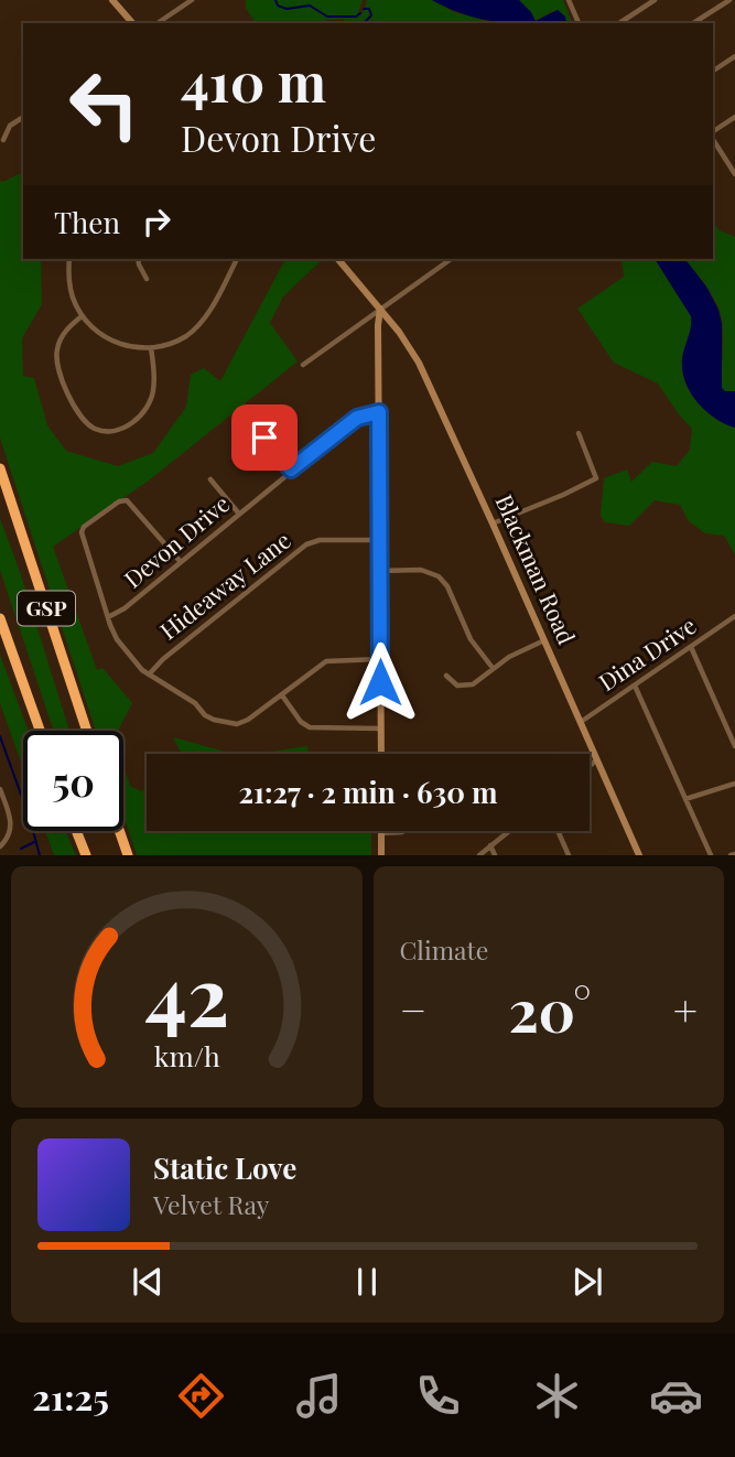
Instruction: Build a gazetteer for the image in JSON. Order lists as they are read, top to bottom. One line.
{"streets":{"highway":["GSP"],"main road":["Blackman Road"],"street":["Devon Drive","Hideaway Lane","Dina Drive"]},"crossings":[["Blackman Road","Dina Drive"]],"page":{"turn":["410 m","Devon Drive"],"then":"Then","limit":"50","trip":"21:27 · 2 min · 630 m","tile":"Climate","heat":["−","20°","+"],"song":["Static Love","Velvet Ray"],"tabs":"21:25","gauge":["42","km/h"]}}
